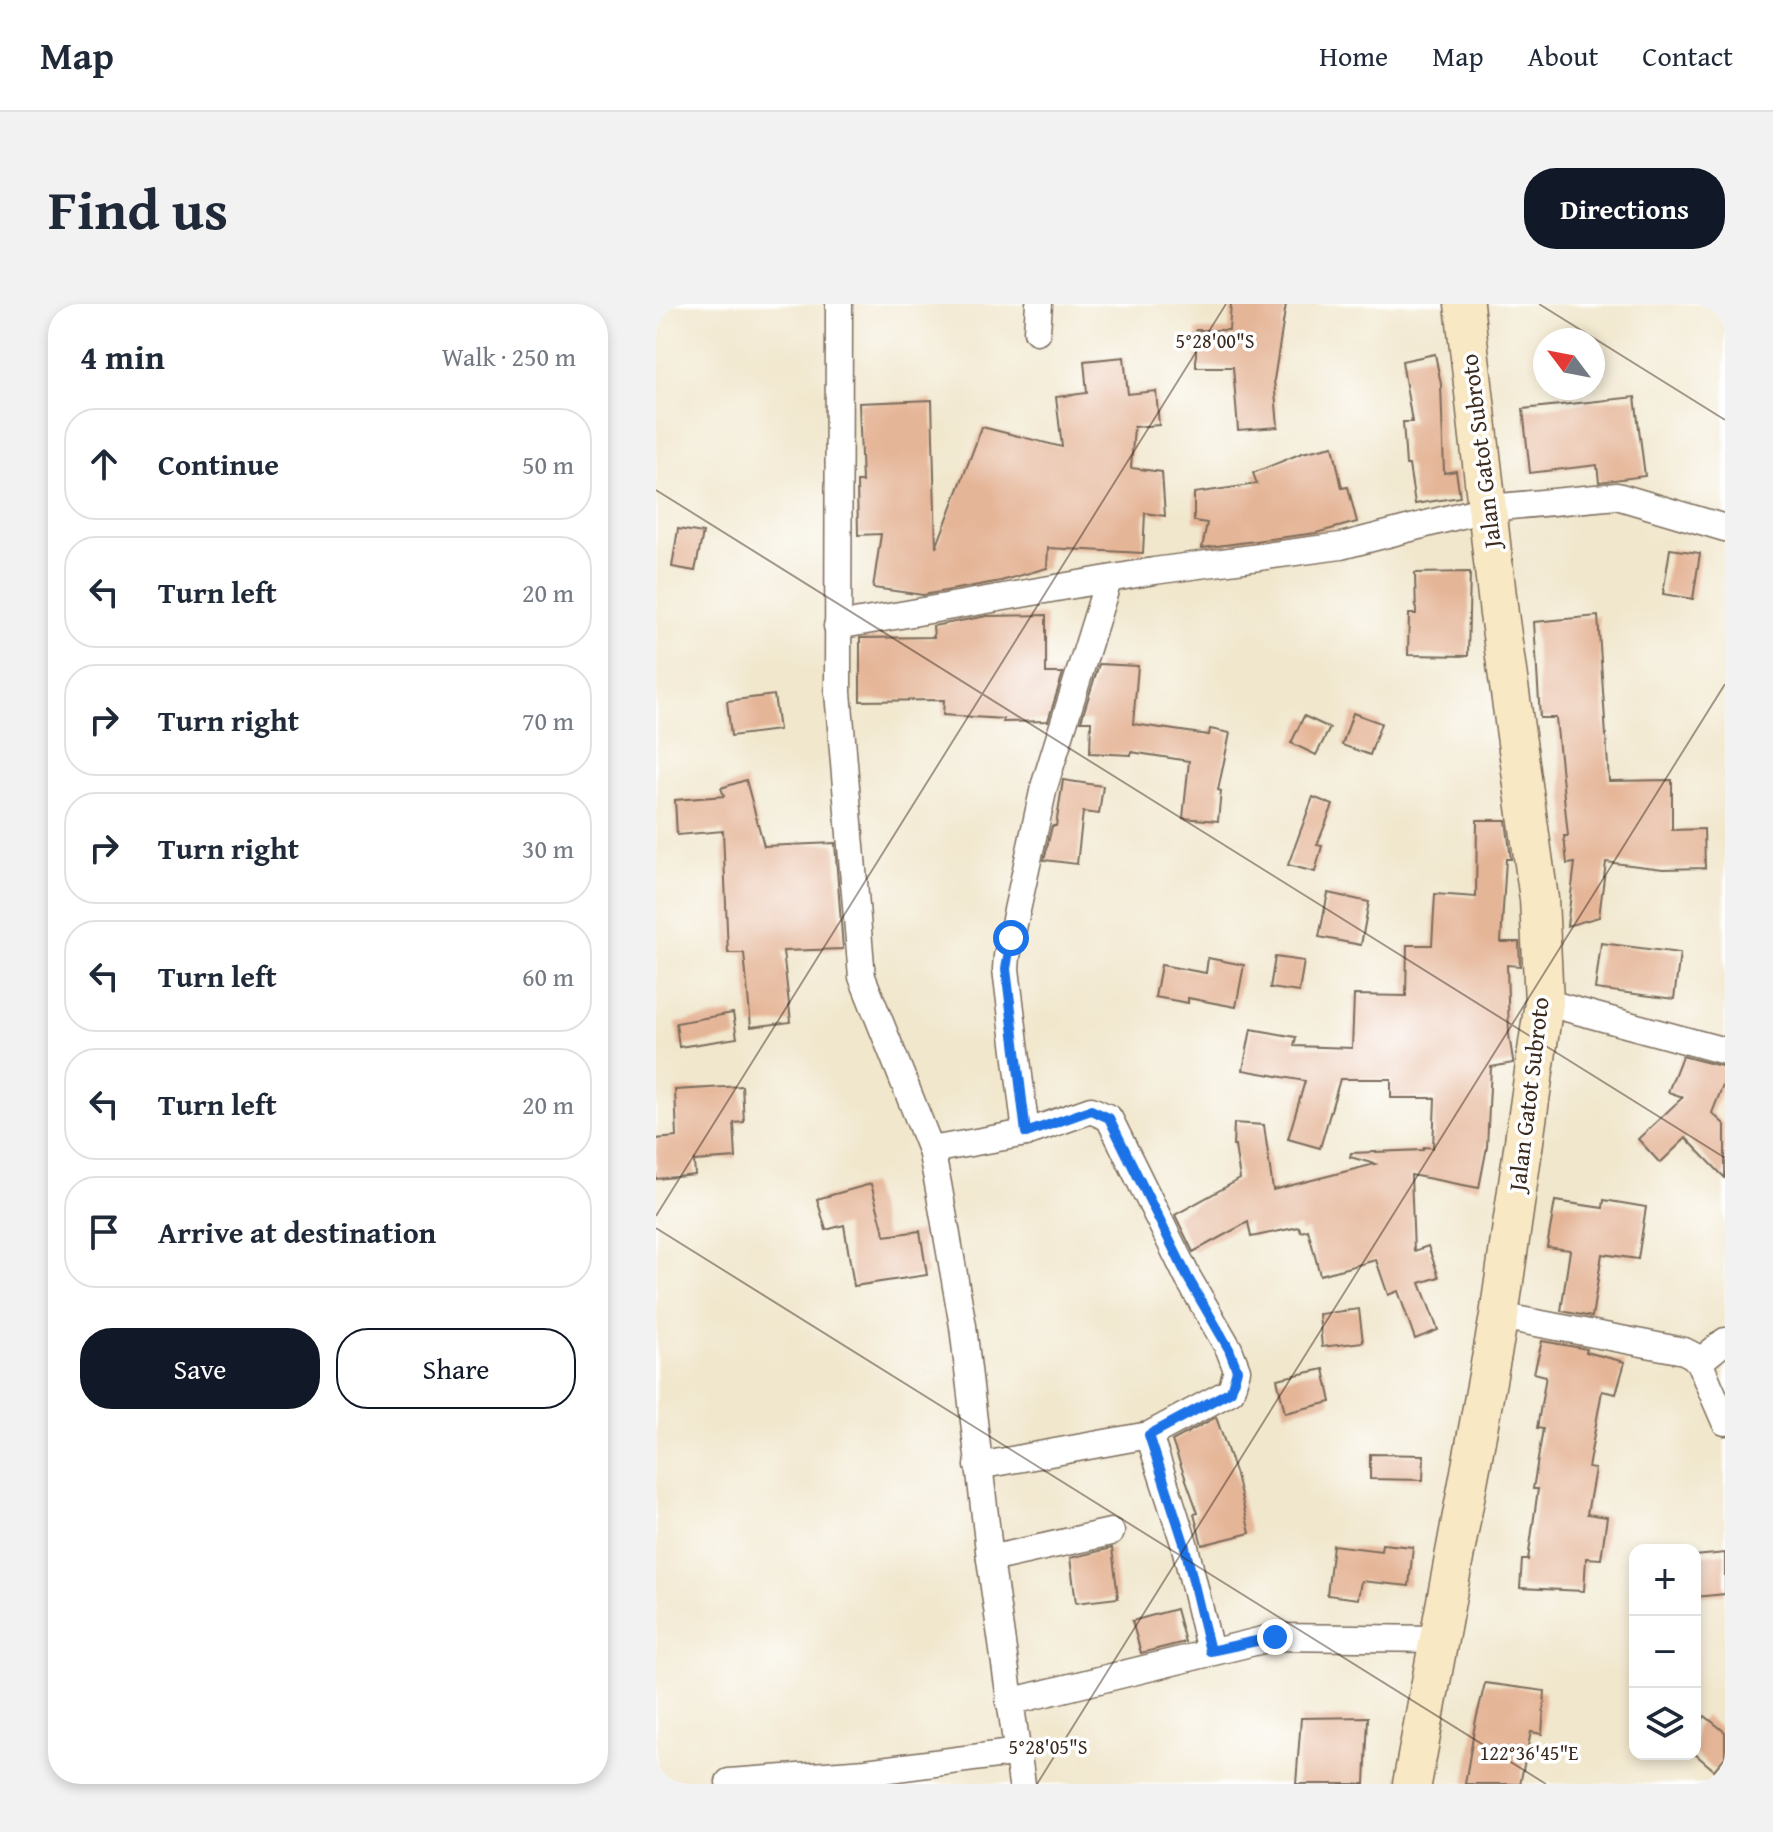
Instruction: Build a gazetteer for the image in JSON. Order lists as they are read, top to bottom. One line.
{"streets":{"main road":["Jalan Gatot Subroto"]},"north":"top left","page":{"header":"Map","nav":["Home","Map","About","Contact"],"title":"Find us","buttons":["Directions",["Save","Share"]],"heading":["4 min","Walk · 250 m"],"list":[["Continue","50 m"],["Turn left","20 m"],["Turn right","70 m"],["Turn right","30 m"],["Turn left","60 m"],["Turn left","20 m"],"Arrive at destination"],"map_buttons":["+","−"]},"coordinates":["5°28'00\"S","5°28'05\"S","122°36'45\"E"]}
